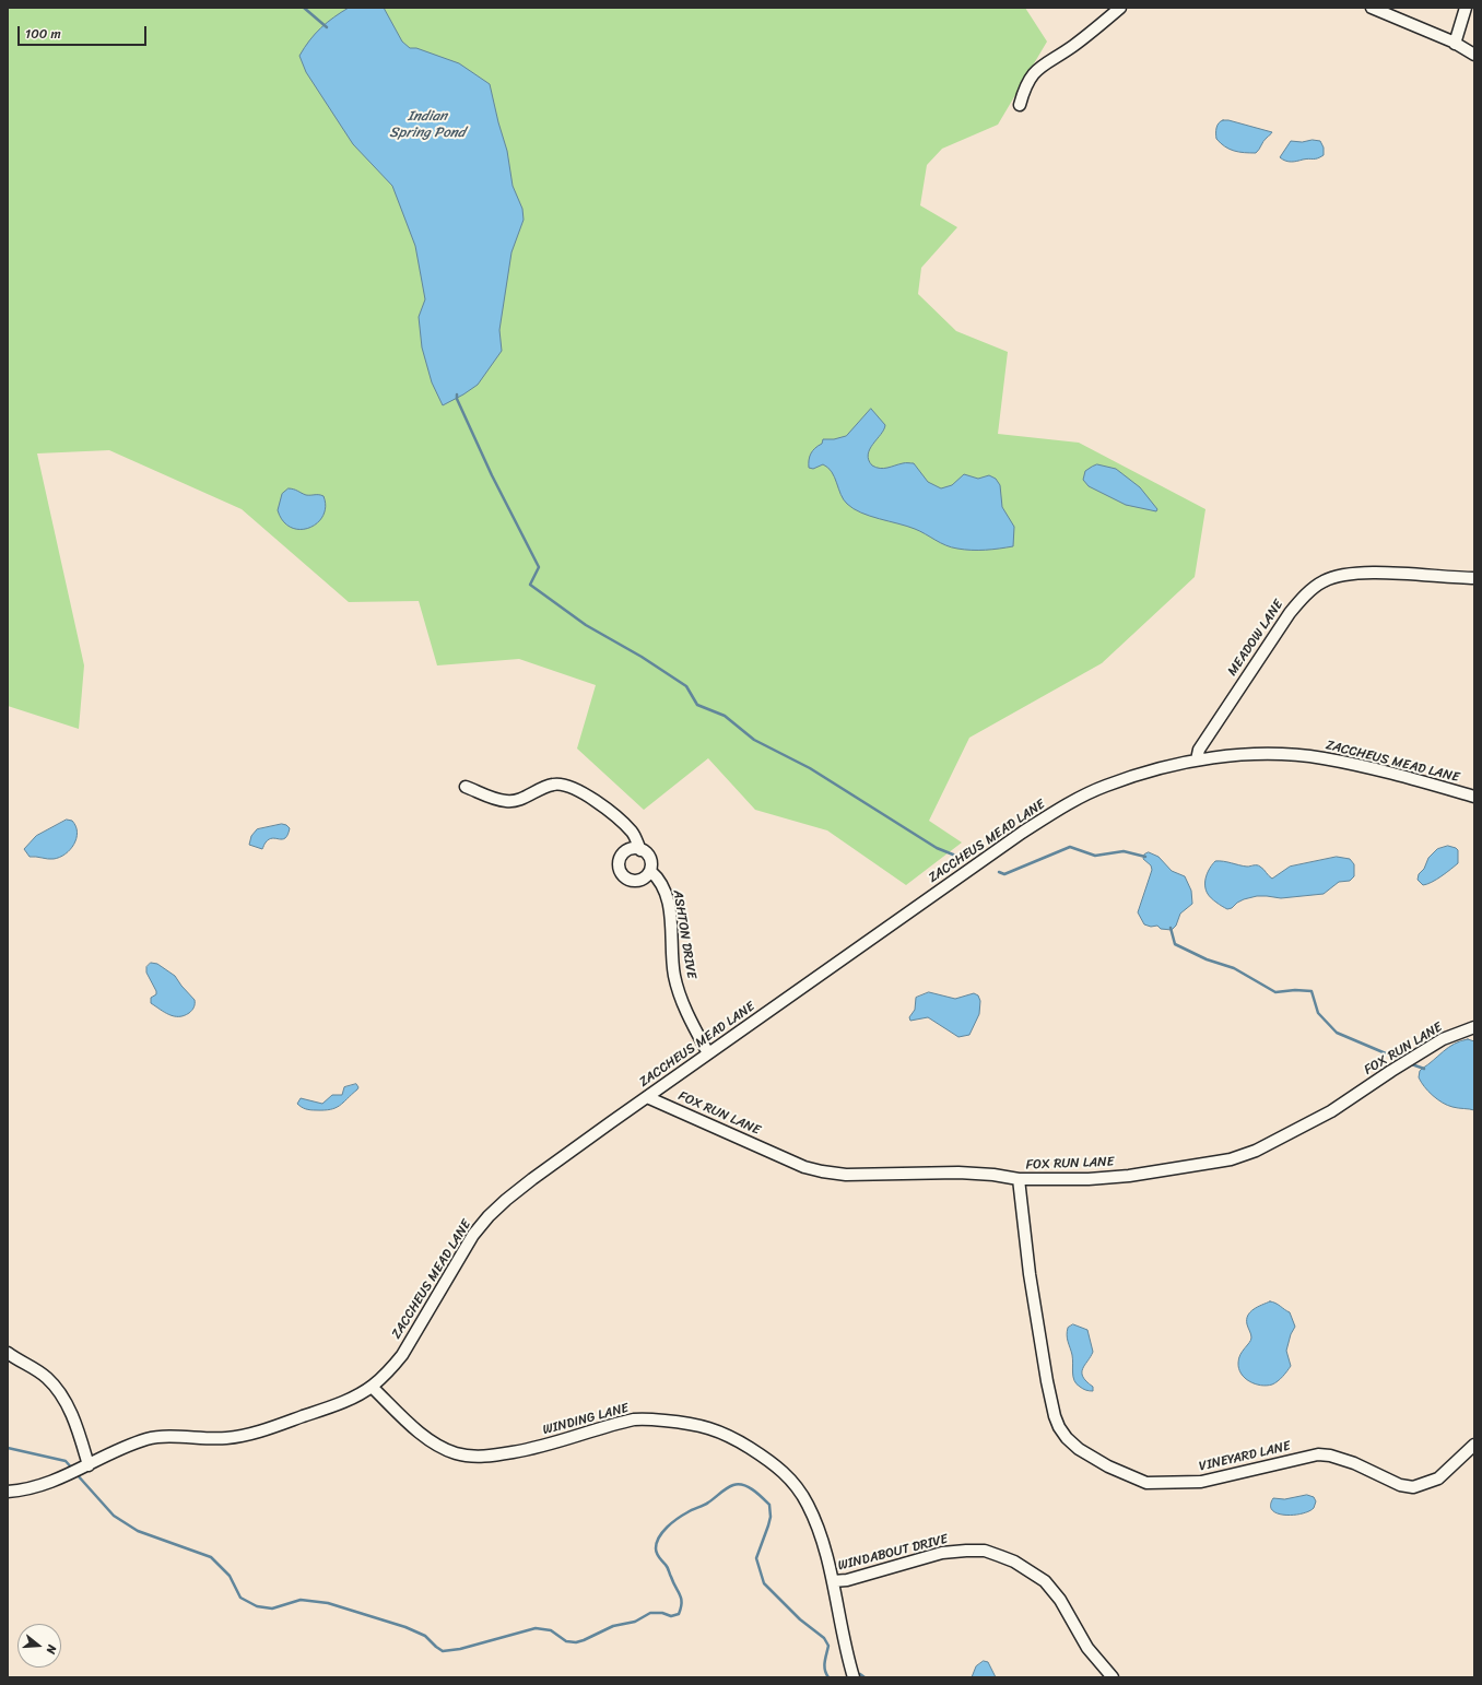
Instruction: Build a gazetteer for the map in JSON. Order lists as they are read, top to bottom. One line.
{"streets":{"street":["MEADOW LANE","ZACCHEUS MEAD LANE","ASHTON DRIVE","FOX RUN LANE","WINDING LANE","VINEYARD LANE","WINDABOUT DRIVE"]},"crossings":[["MEADOW LANE","ZACCHEUS MEAD LANE"],["ZACCHEUS MEAD LANE","ASHTON DRIVE"],["ZACCHEUS MEAD LANE","FOX RUN LANE"],["ZACCHEUS MEAD LANE","WINDING LANE"],["FOX RUN LANE","VINEYARD LANE"],["WINDING LANE","WINDABOUT DRIVE"]],"water":["Indian Spring Pond"],"scale_bar":"100 m","north":"right"}
